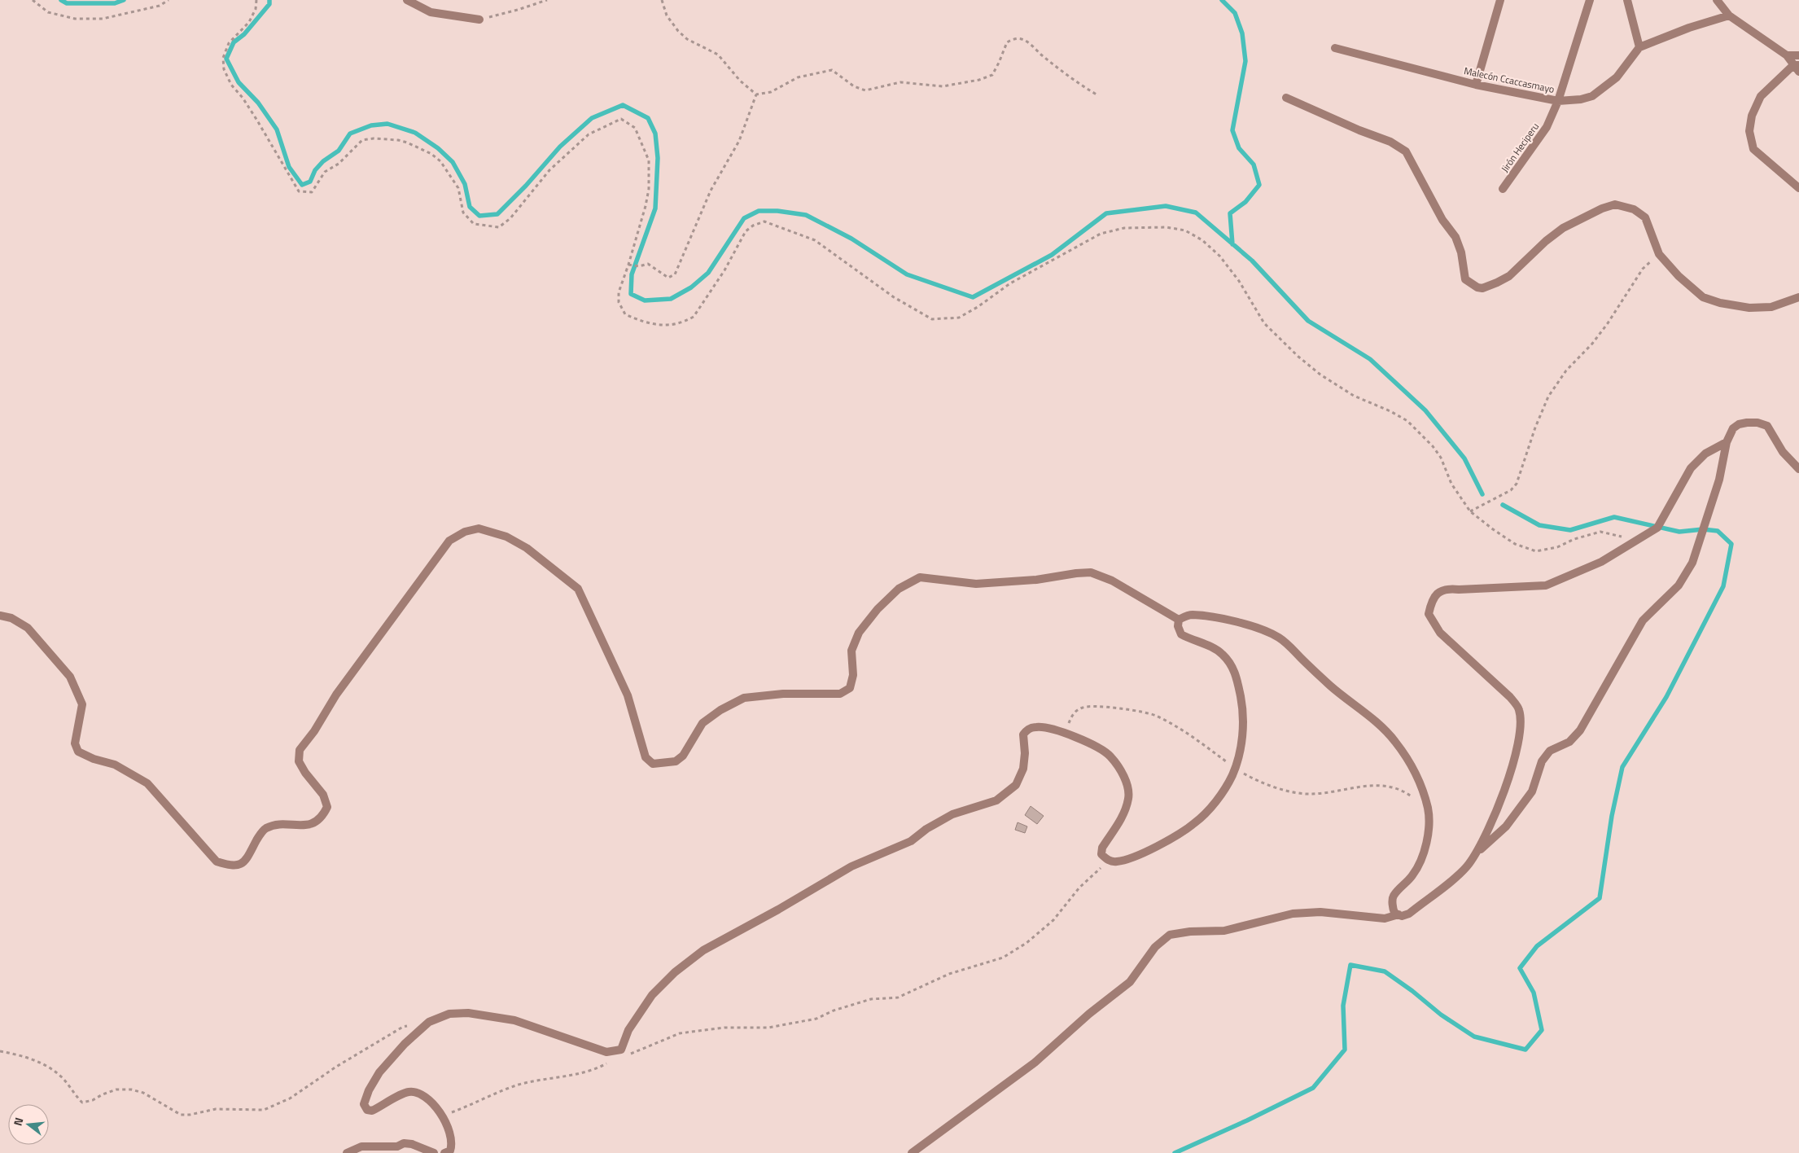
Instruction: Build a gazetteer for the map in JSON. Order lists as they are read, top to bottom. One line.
{"streets":{"street":["Malecón Ccaccasmayo","Jirón Heciperu"]},"crossings":[["Malecón Ccaccasmayo","Jirón Heciperu"]],"north":"left"}
